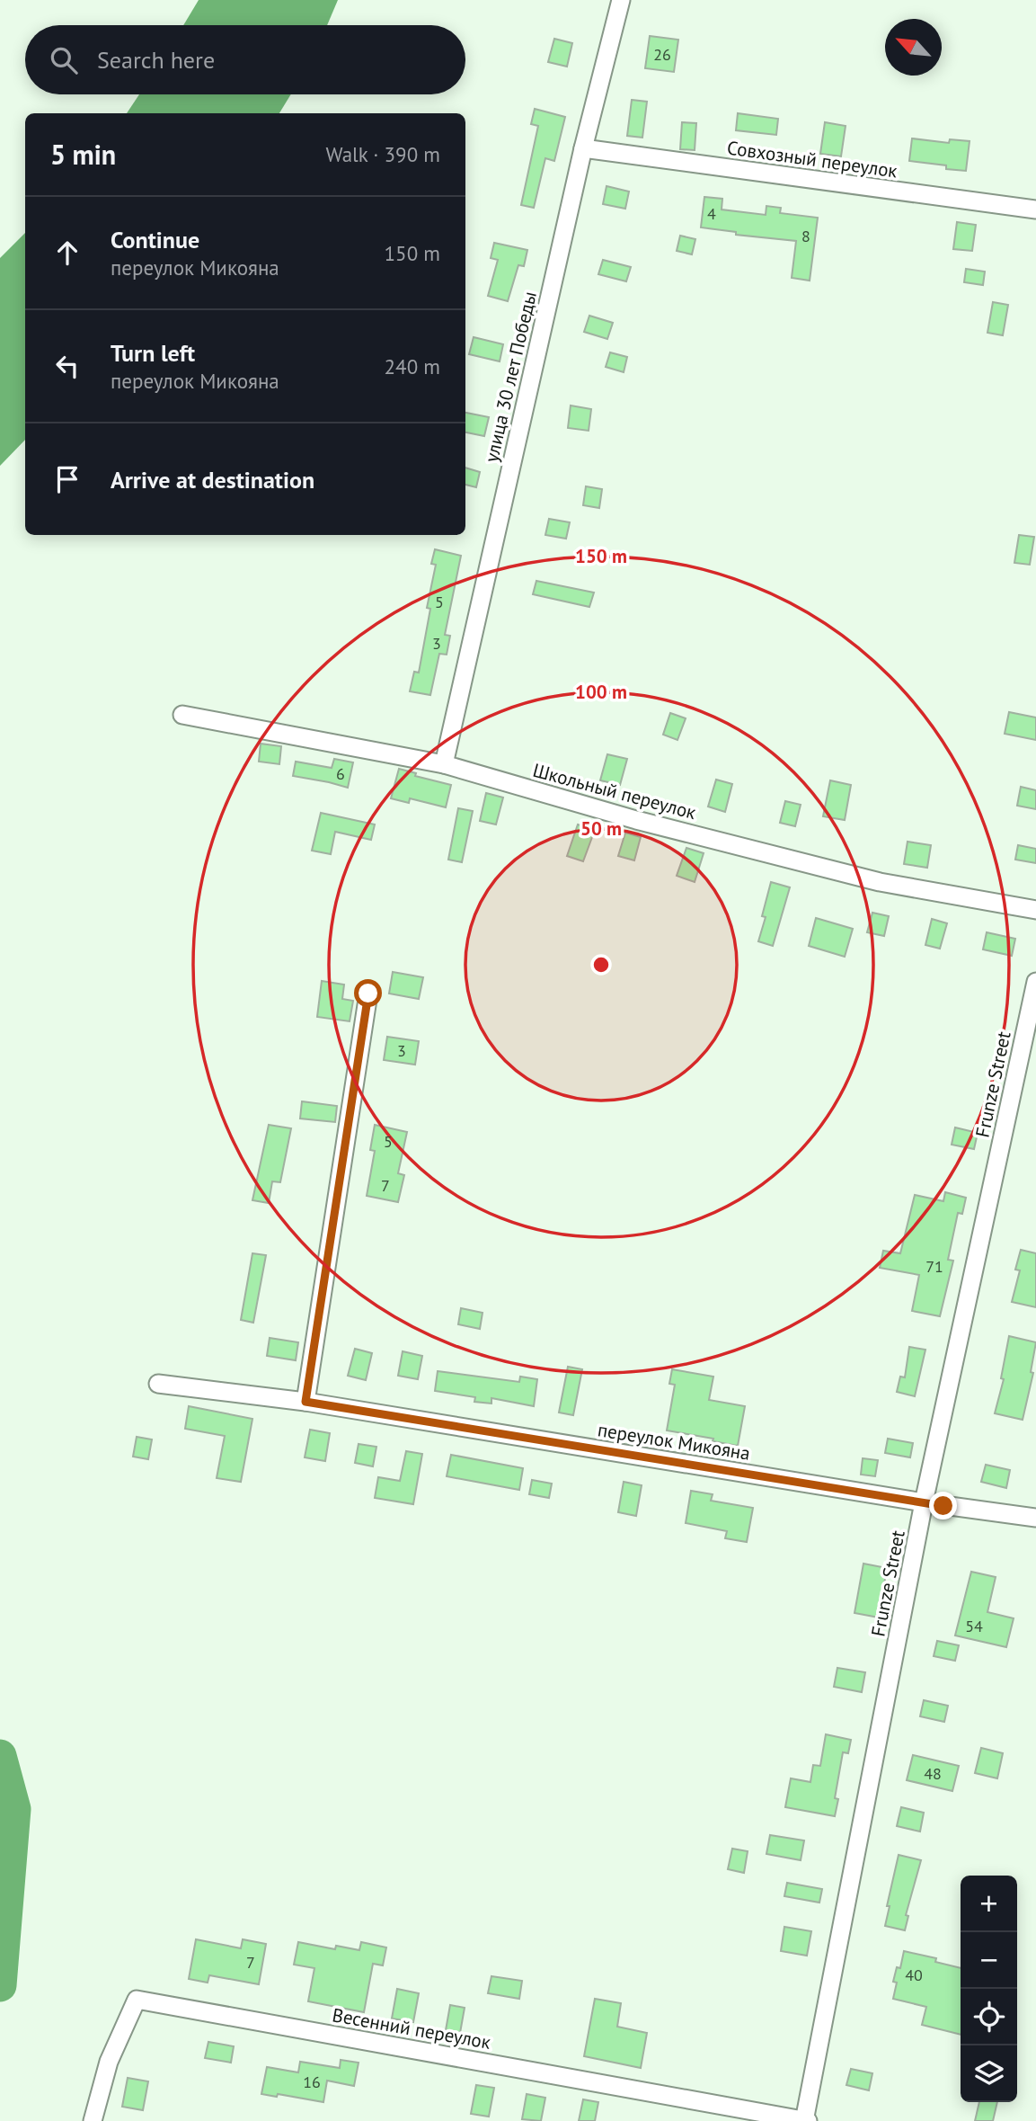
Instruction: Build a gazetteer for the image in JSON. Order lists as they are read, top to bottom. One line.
{"streets":{"street":["Совхозный переулок","улица 30 лет Победы","Школьный переулок","Frunze Street","переулок Микояна","Весенний переулок"]},"crossings":[["Совхозный переулок","улица 30 лет Победы"],["улица 30 лет Победы","Школьный переулок"],["Frunze Street","переулок Микояна"],["Frunze Street","Весенний переулок"]],"house_numbers":["26","4","8","5","3","6","3","5","7","71","54","48","7","40","16"],"north":"top left","page":{"search":"Search here","heading":["5 min","Walk · 390 m"],"list":[["Continue","переулок Микояна","150 m"],["Turn left","переулок Микояна","240 m"],"Arrive at destination"],"map_buttons":["+","−"]},"rings":["150 m","100 m","50 m"]}
